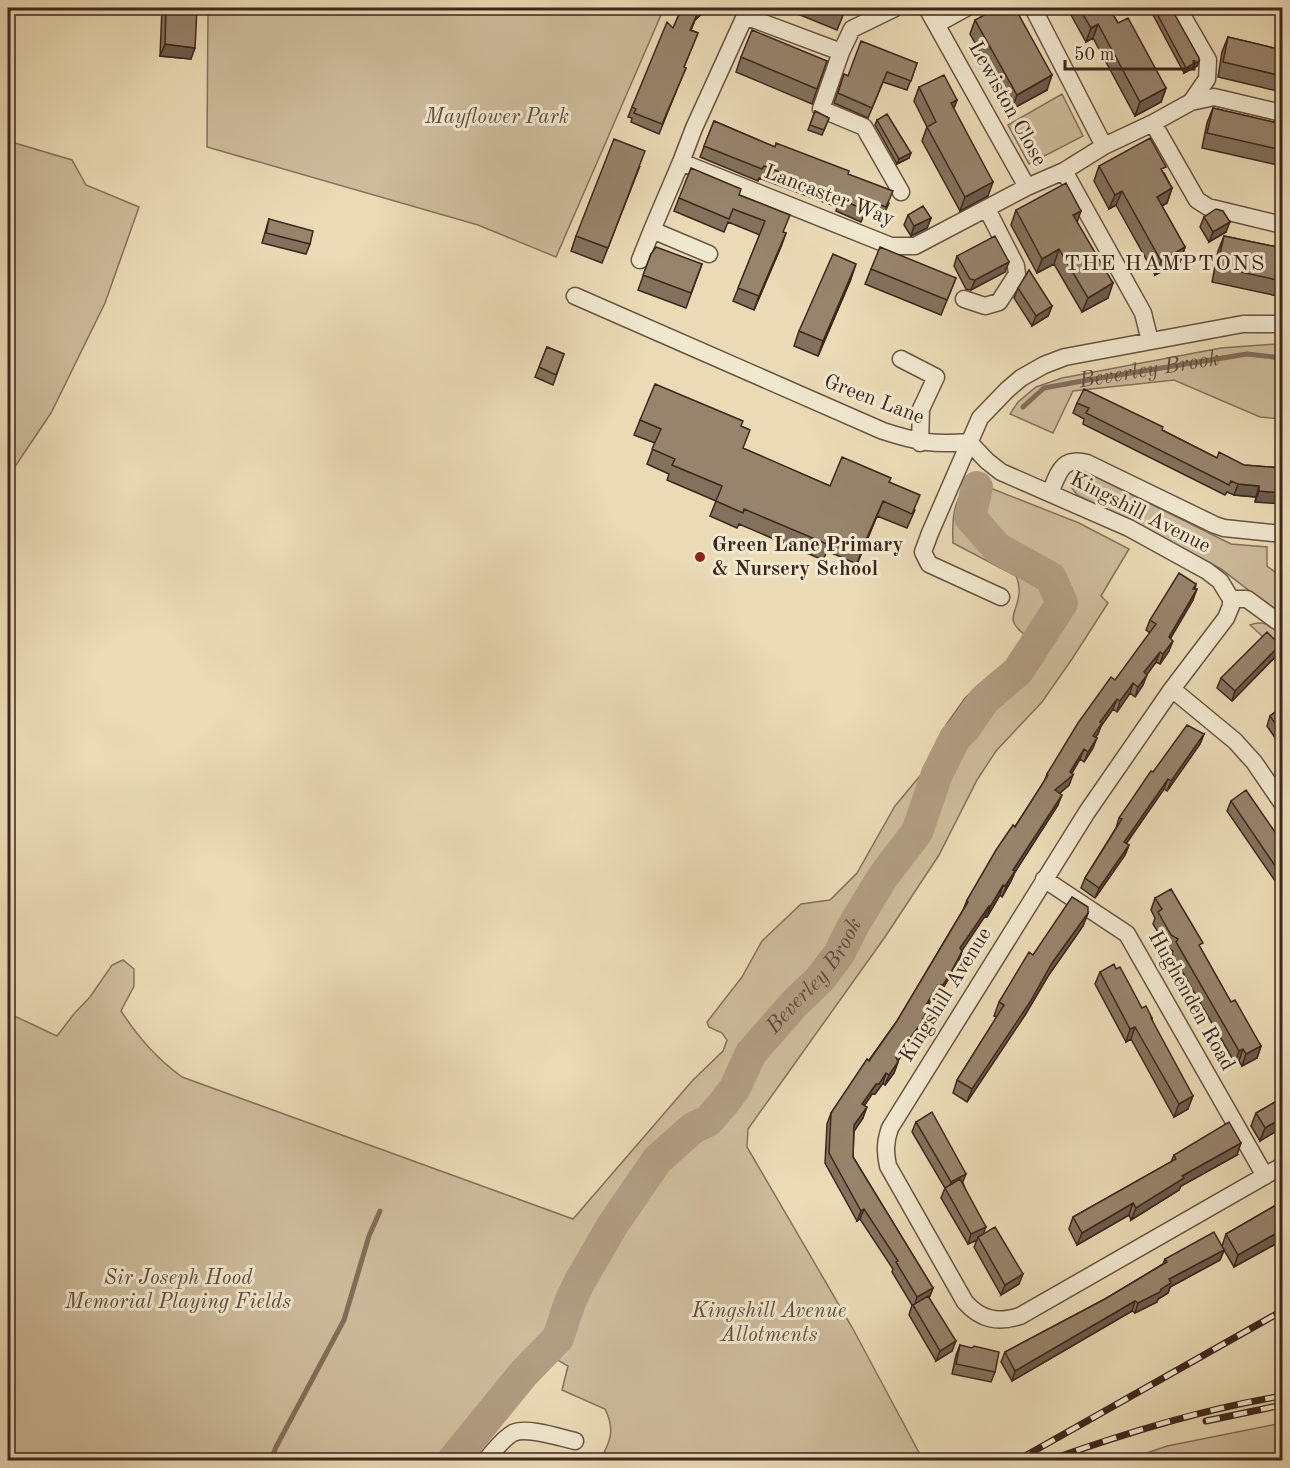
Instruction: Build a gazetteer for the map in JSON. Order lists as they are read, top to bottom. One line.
{"streets":{"street":["Lewiston Close","Lancaster Way","Green Lane","Kingshill Avenue","Hughenden Road"]},"crossings":[["Lewiston Close","Lancaster Way"],["Green Lane","Kingshill Avenue"],["Kingshill Avenue","Hughenden Road"]],"districts":["THE HAMPTONS"],"water":["Beverley Brook"],"parks":["Mayflower Park","Sir Joseph Hood Memorial Playing Fields","Kingshill Avenue Allotments"],"places":["Green Lane Primary & Nursery School"],"scale_bar":"50 m"}
